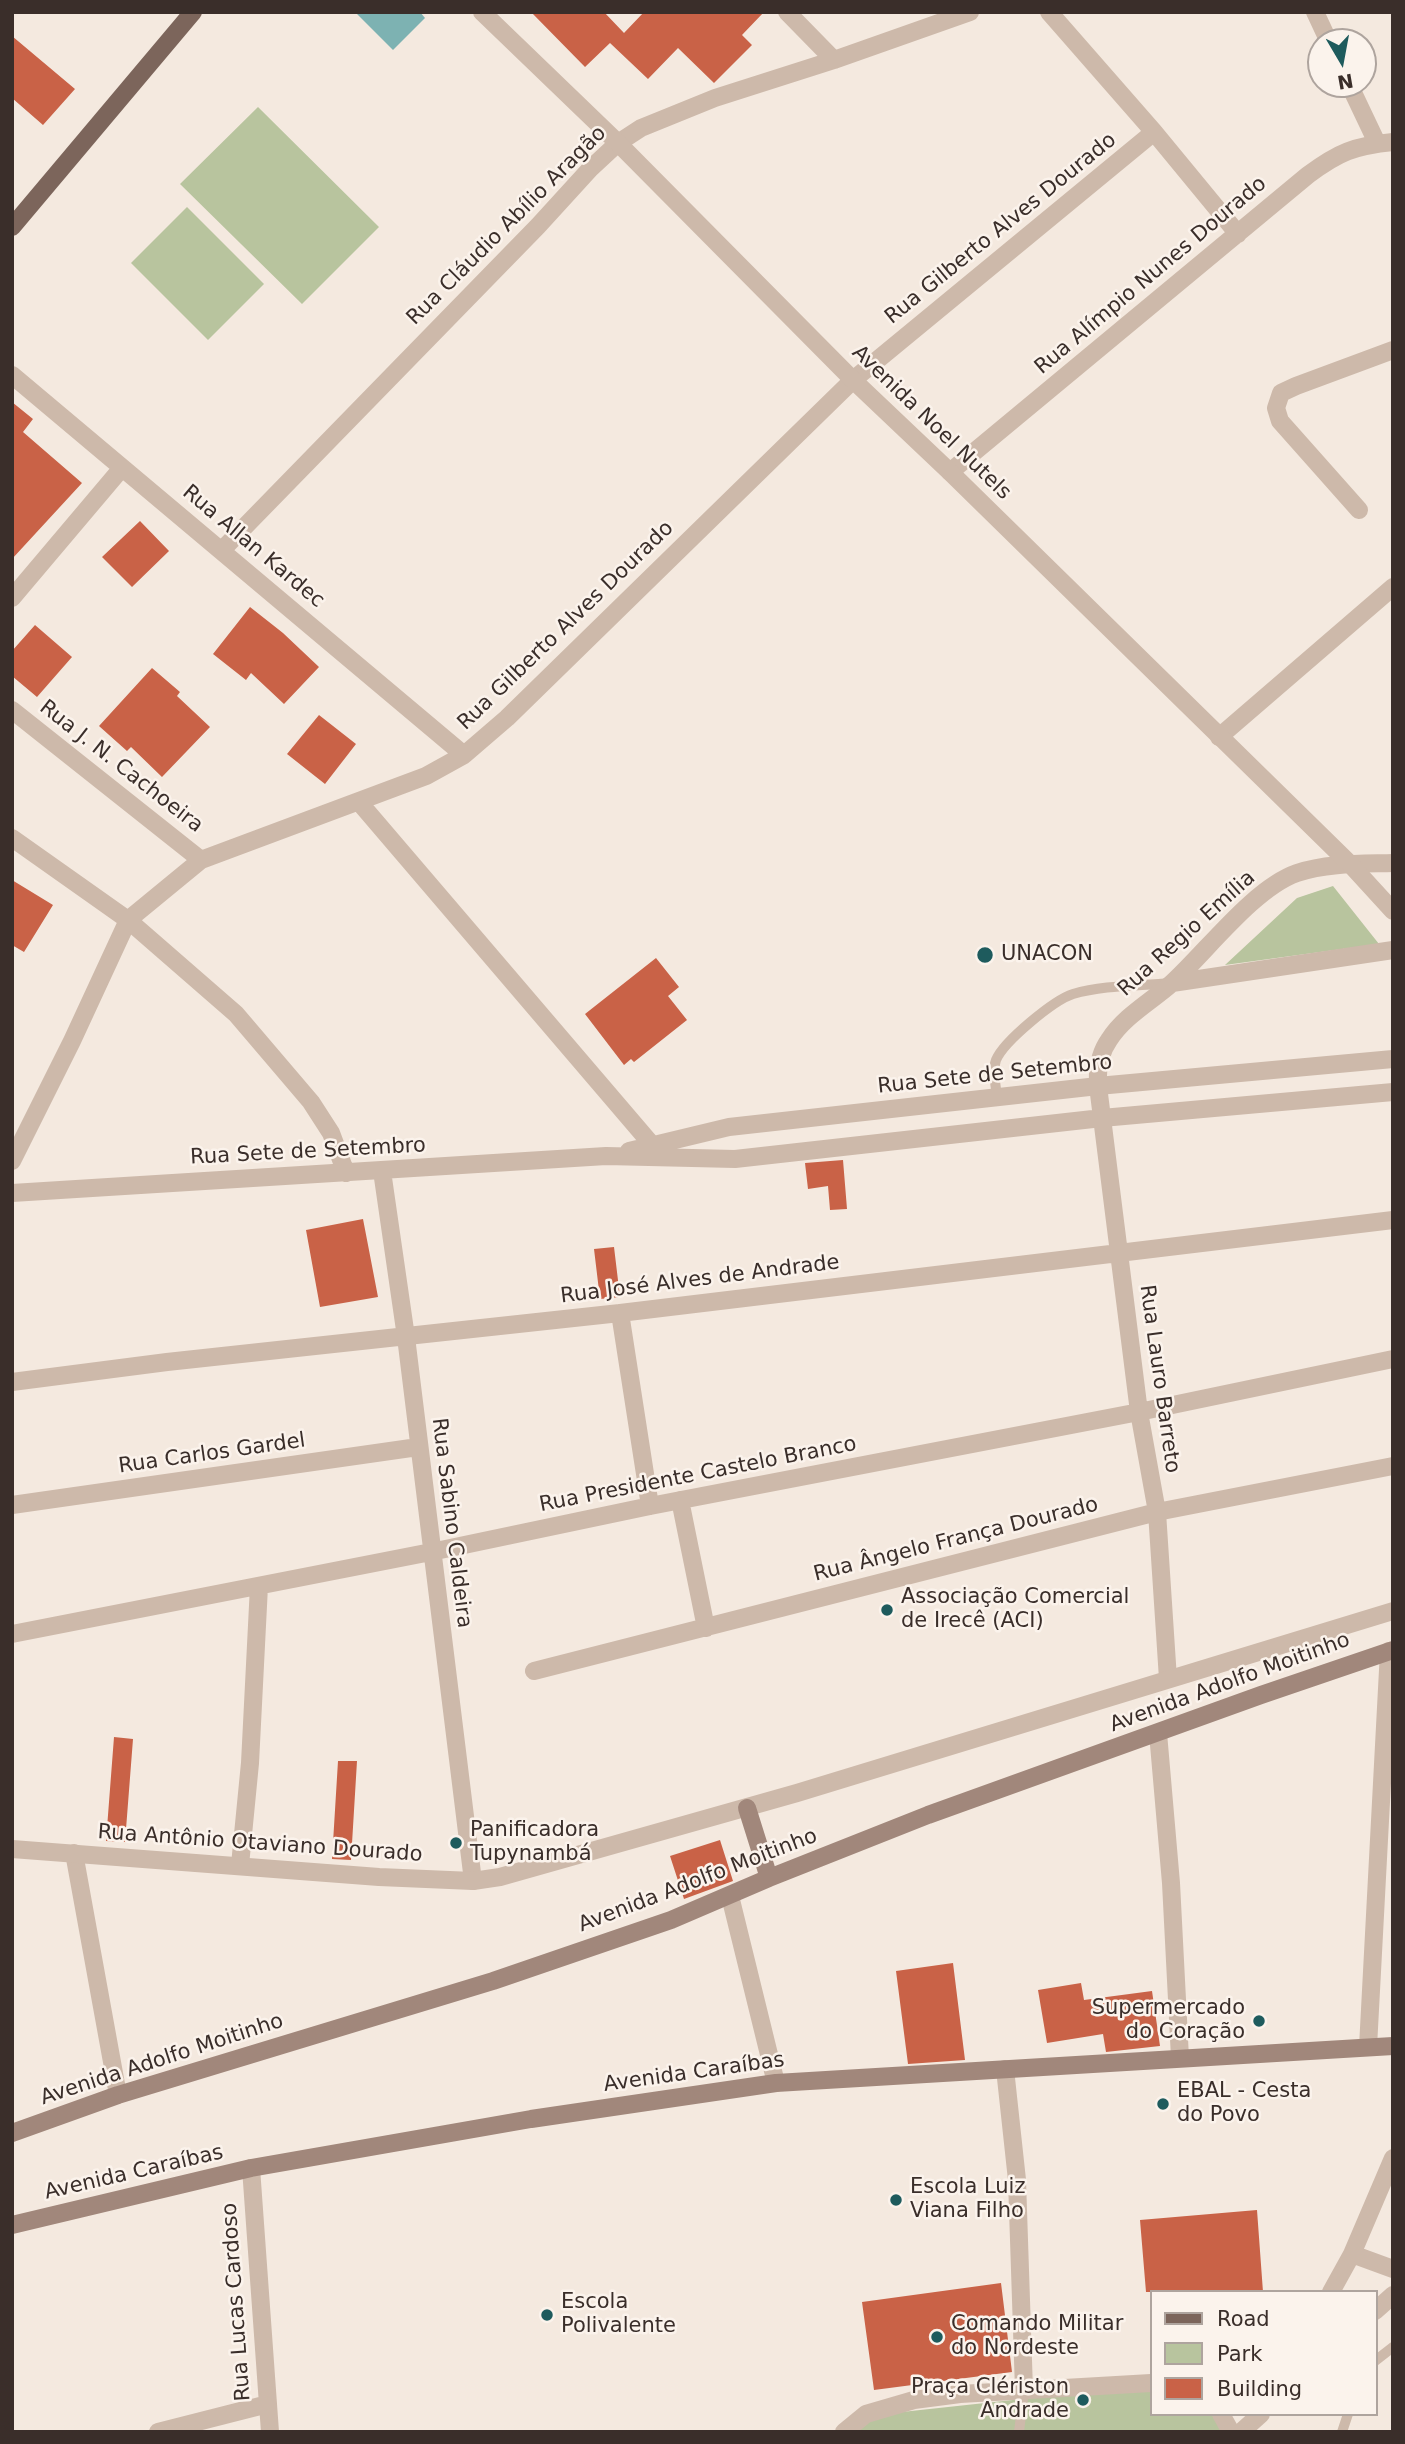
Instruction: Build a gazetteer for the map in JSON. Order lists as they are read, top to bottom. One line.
{"streets":{"main road":["Avenida Adolfo Moitinho","Avenida Caraíbas"],"street":["Rua Cláudio Abílio Aragão","Rua Gilberto Alves Dourado","Rua Alímpio Nunes Dourado","Avenida Noel Nutels","Rua Allan Kardec","Rua J. N. Cachoeira","Rua Regio Emília","Rua Sete de Setembro","Rua José Alves de Andrade","Rua Lauro Barreto","Rua Carlos Gardel","Rua Presidente Castelo Branco","Rua Sabino Caldeira","Rua Ângelo França Dourado","Rua Antônio Otaviano Dourado","Rua Lucas Cardoso"]},"crossings":[["Rua Cláudio Abílio Aragão","Avenida Noel Nutels"],["Rua Cláudio Abílio Aragão","Rua Allan Kardec"],["Rua Gilberto Alves Dourado","Avenida Noel Nutels"],["Rua Gilberto Alves Dourado","Rua Allan Kardec"],["Rua Gilberto Alves Dourado","Rua J. N. Cachoeira"],["Rua Alímpio Nunes Dourado","Avenida Noel Nutels"],["Avenida Noel Nutels","Rua Regio Emília"],["Rua Regio Emília","Rua Sete de Setembro"],["Rua Regio Emília","Rua Lauro Barreto"],["Rua Sete de Setembro","Rua Lauro Barreto"],["Rua Sete de Setembro","Rua Sabino Caldeira"],["Rua José Alves de Andrade","Rua Lauro Barreto"],["Rua José Alves de Andrade","Rua Sabino Caldeira"],["Rua Lauro Barreto","Rua Presidente Castelo Branco"],["Rua Lauro Barreto","Rua Ângelo França Dourado"],["Rua Lauro Barreto","Avenida Adolfo Moitinho"],["Rua Carlos Gardel","Rua Sabino Caldeira"],["Rua Presidente Castelo Branco","Rua Sabino Caldeira"],["Rua Sabino Caldeira","Rua Antônio Otaviano Dourado"],["Avenida Adolfo Moitinho","Rua Antônio Otaviano Dourado"],["Avenida Caraíbas","Rua Lucas Cardoso"]],"places":["UNACON","Associação Comercial de Irecê (ACI)","Panificadora Tupynambá","Supermercado do Coração","EBAL - Cesta do Povo","Escola Luiz Viana Filho","Escola Polivalente","Comando Militar do Nordeste","Praça Clériston Andrade"],"legend":["Road","Park","Building"],"north":"bottom"}
